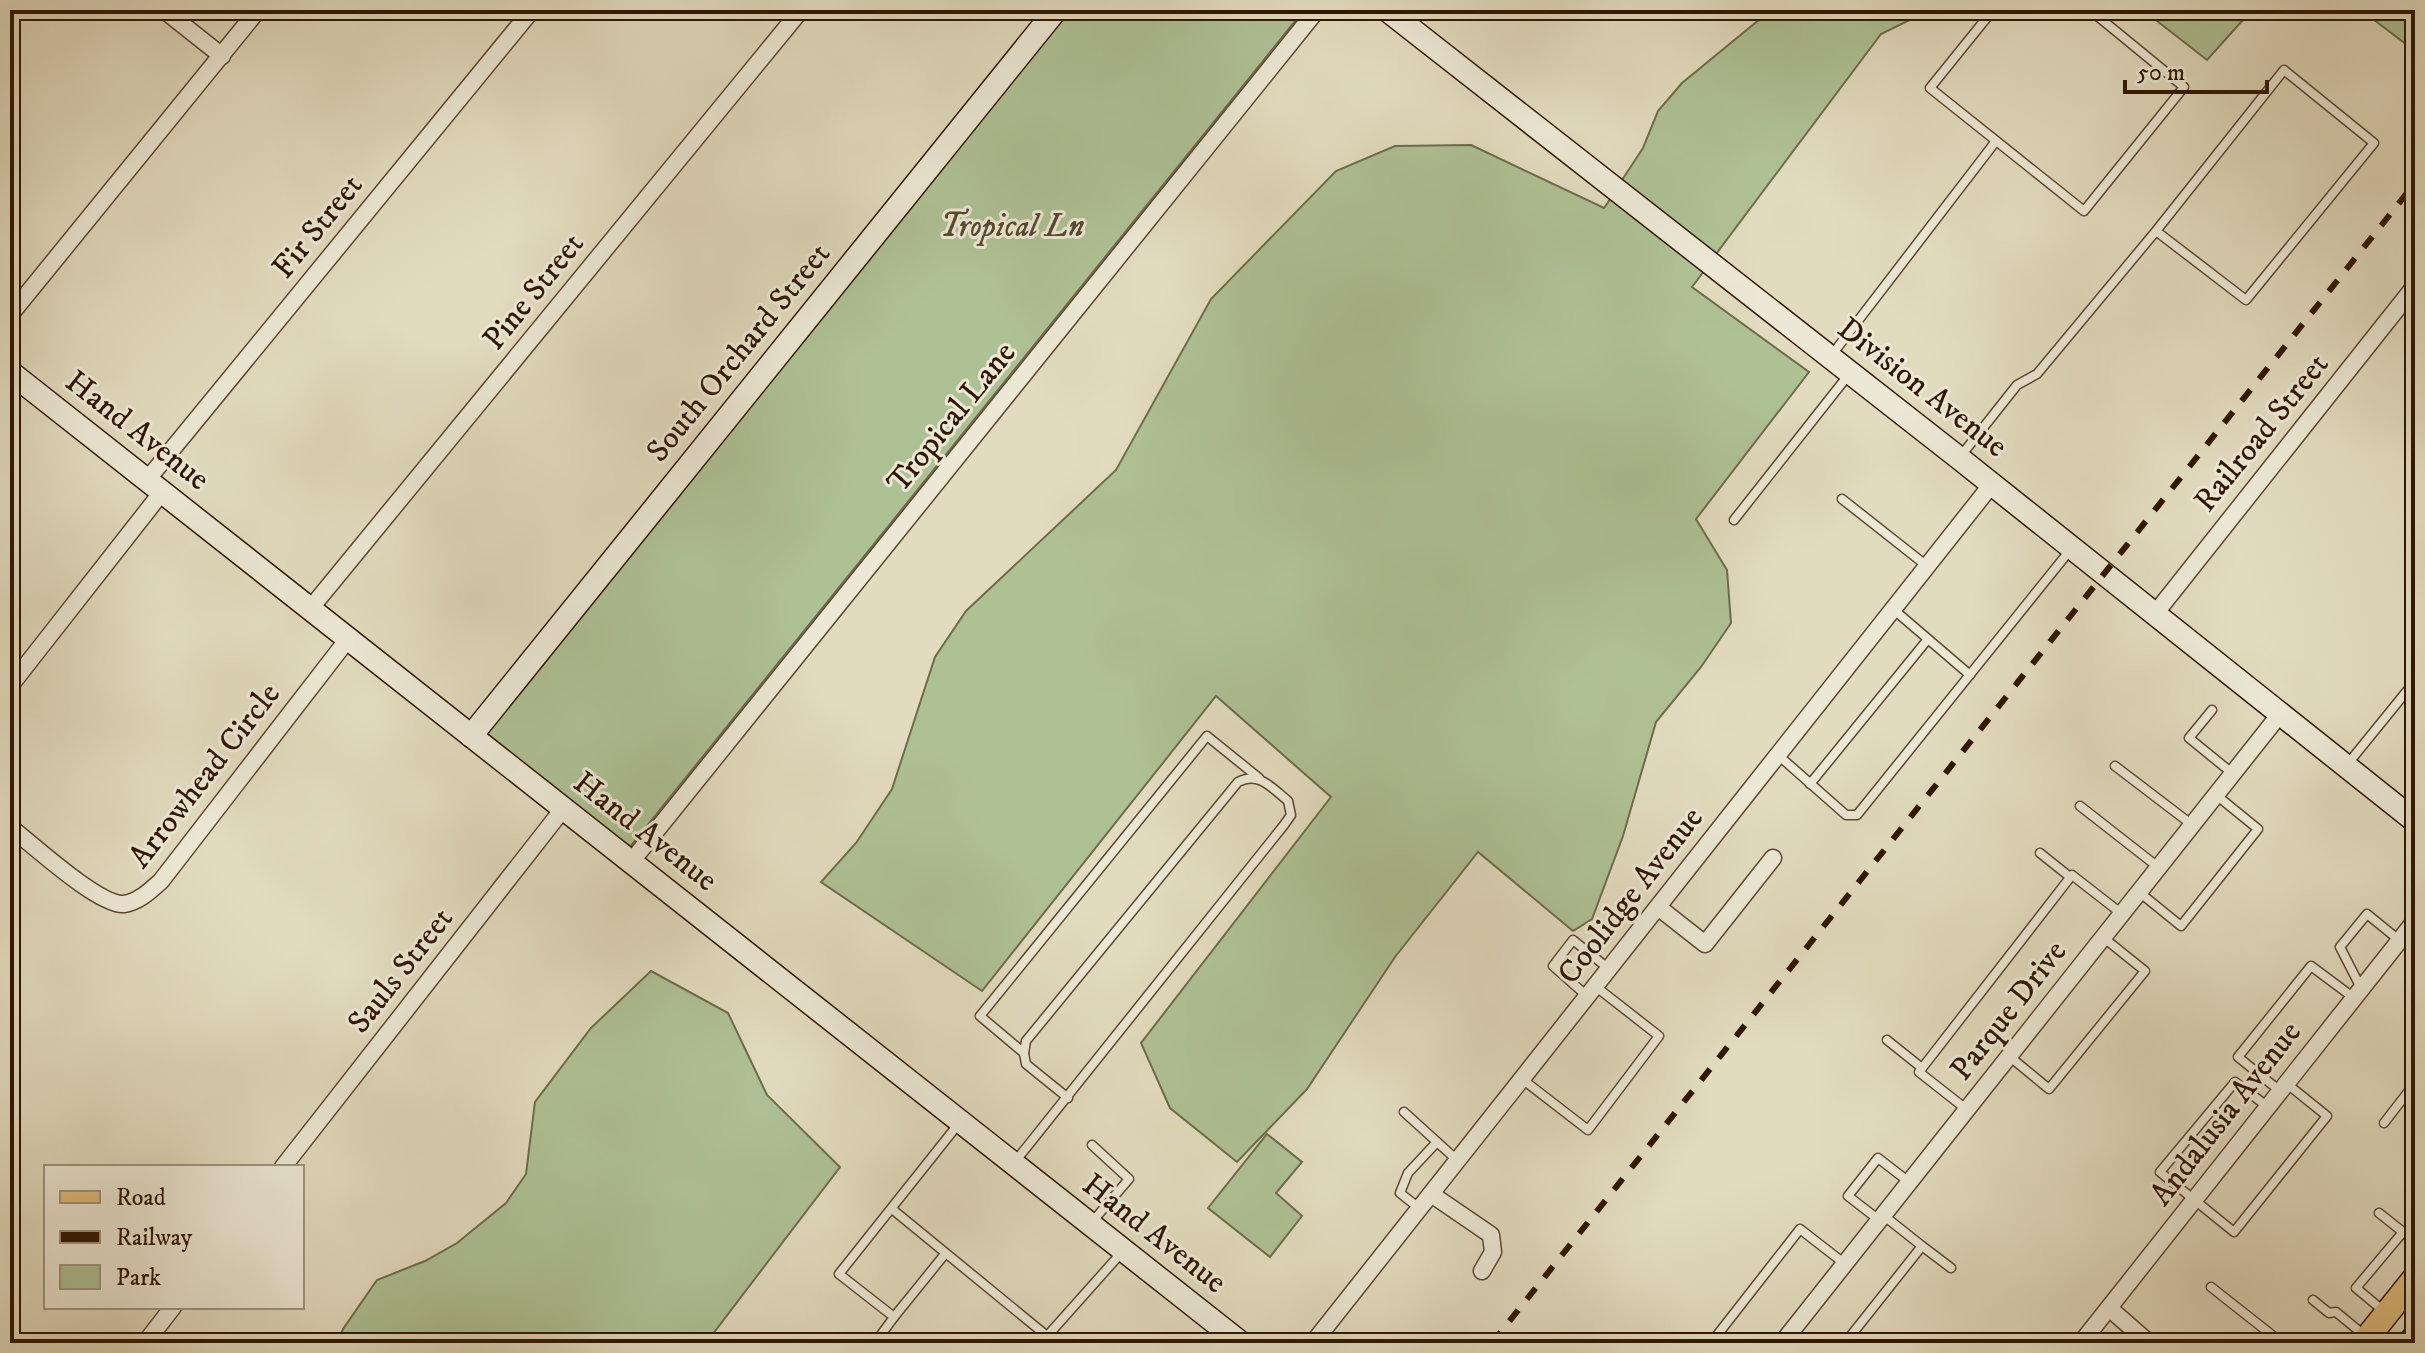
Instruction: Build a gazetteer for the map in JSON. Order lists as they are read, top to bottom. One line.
{"streets":{"street":["Fir Street","Pine Street","South Orchard Street","Division Avenue","Tropical Lane","Hand Avenue","Railroad Street","Arrowhead Circle","Coolidge Avenue","Sauls Street","Parque Drive","Andalusia Avenue"]},"crossings":[["Fir Street","Hand Avenue"],["Pine Street","Hand Avenue"],["South Orchard Street","Hand Avenue"],["Division Avenue","Railroad Street"],["Division Avenue","Coolidge Avenue"],["Division Avenue","Parque Drive"],["Tropical Lane","Hand Avenue"],["Hand Avenue","Arrowhead Circle"],["Hand Avenue","Sauls Street"]],"parks":["Tropical Ln"],"legend":["Road","Railway","Park"],"scale_bar":"50 m"}
